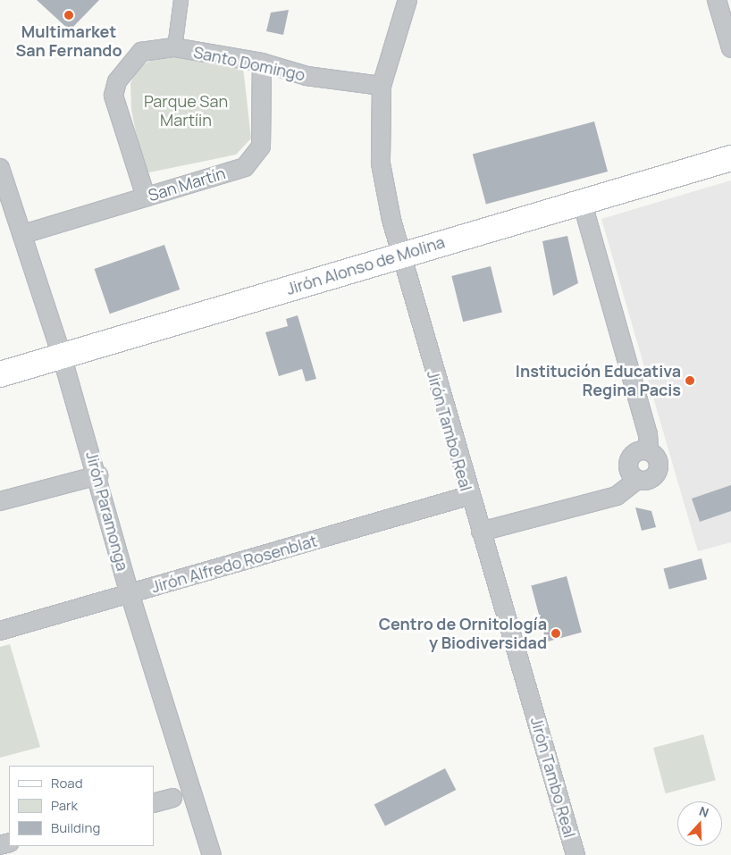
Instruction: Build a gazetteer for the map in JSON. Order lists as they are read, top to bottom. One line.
{"streets":{"main road":["Jirón Alonso de Molina"],"street":["Santo Domingo","San Martín","Jirón Tambo Real","Jirón Paramonga","Jirón Alfredo Rosenblat"]},"crossings":[["Santo Domingo","San Martín"],["Santo Domingo","Jirón Tambo Real"],["San Martín","Jirón Paramonga"],["Jirón Alonso de Molina","Jirón Tambo Real"],["Jirón Alonso de Molina","Jirón Paramonga"],["Jirón Tambo Real","Jirón Alfredo Rosenblat"],["Jirón Paramonga","Jirón Alfredo Rosenblat"]],"parks":["Parque San Martíin"],"places":["Multimarket San Fernando","Institución Educativa Regina Pacis","Centro de Ornitología y Biodiversidad"],"legend":["Road","Park","Building"],"north":"top"}
